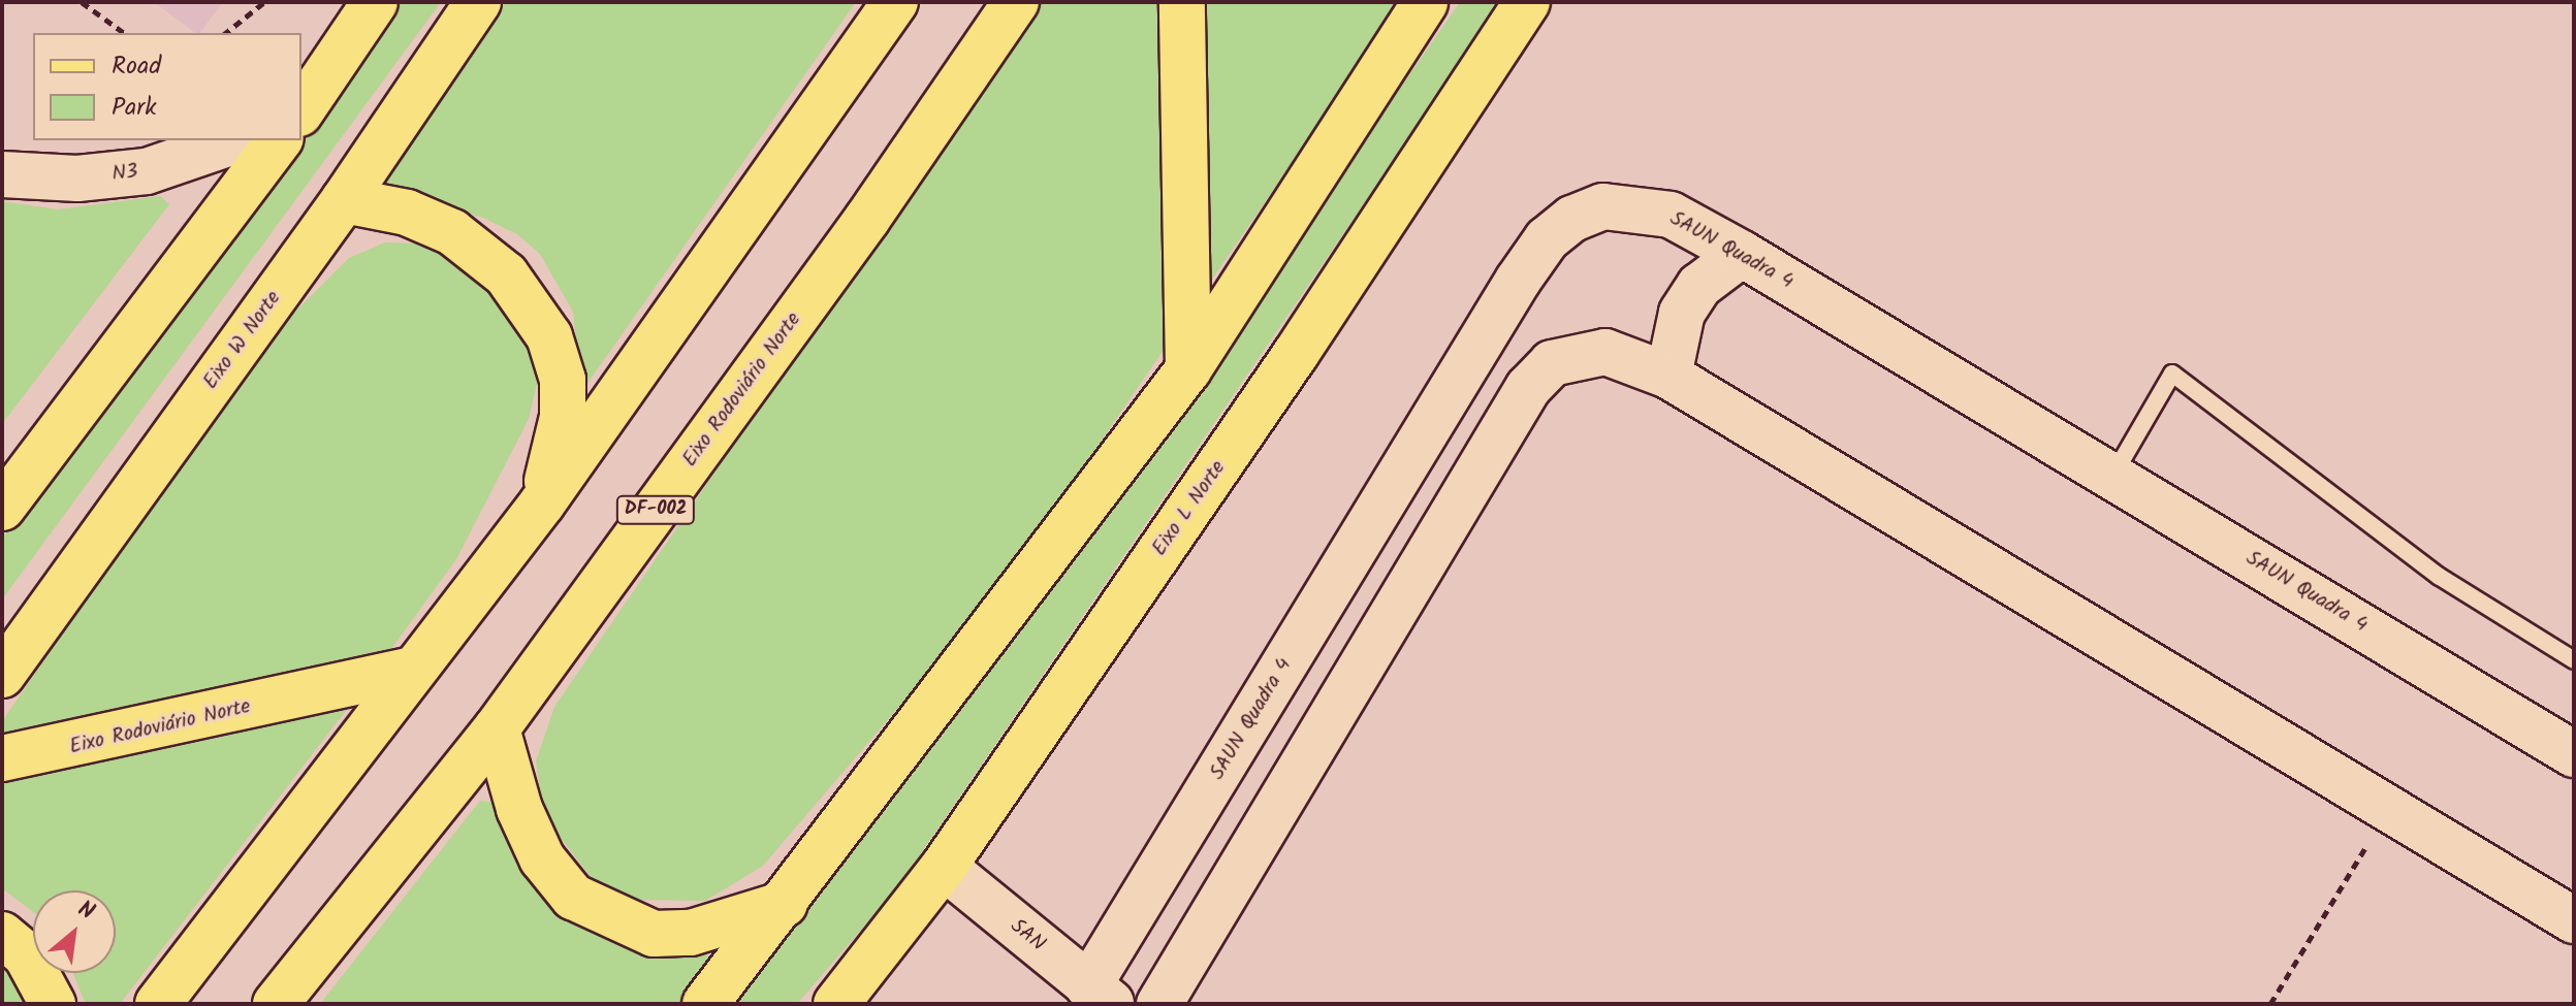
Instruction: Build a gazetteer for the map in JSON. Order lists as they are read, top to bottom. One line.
{"streets":{"main road":["Eixo W Norte","Eixo Rodoviário Norte","Eixo L Norte","DF-002"],"street":["N3","SAUN Quadra 4","SAN"]},"crossings":[["SAUN Quadra 4","SAN"],["Eixo L Norte","SAN"]],"legend":["Road","Park"],"north":"top right"}
